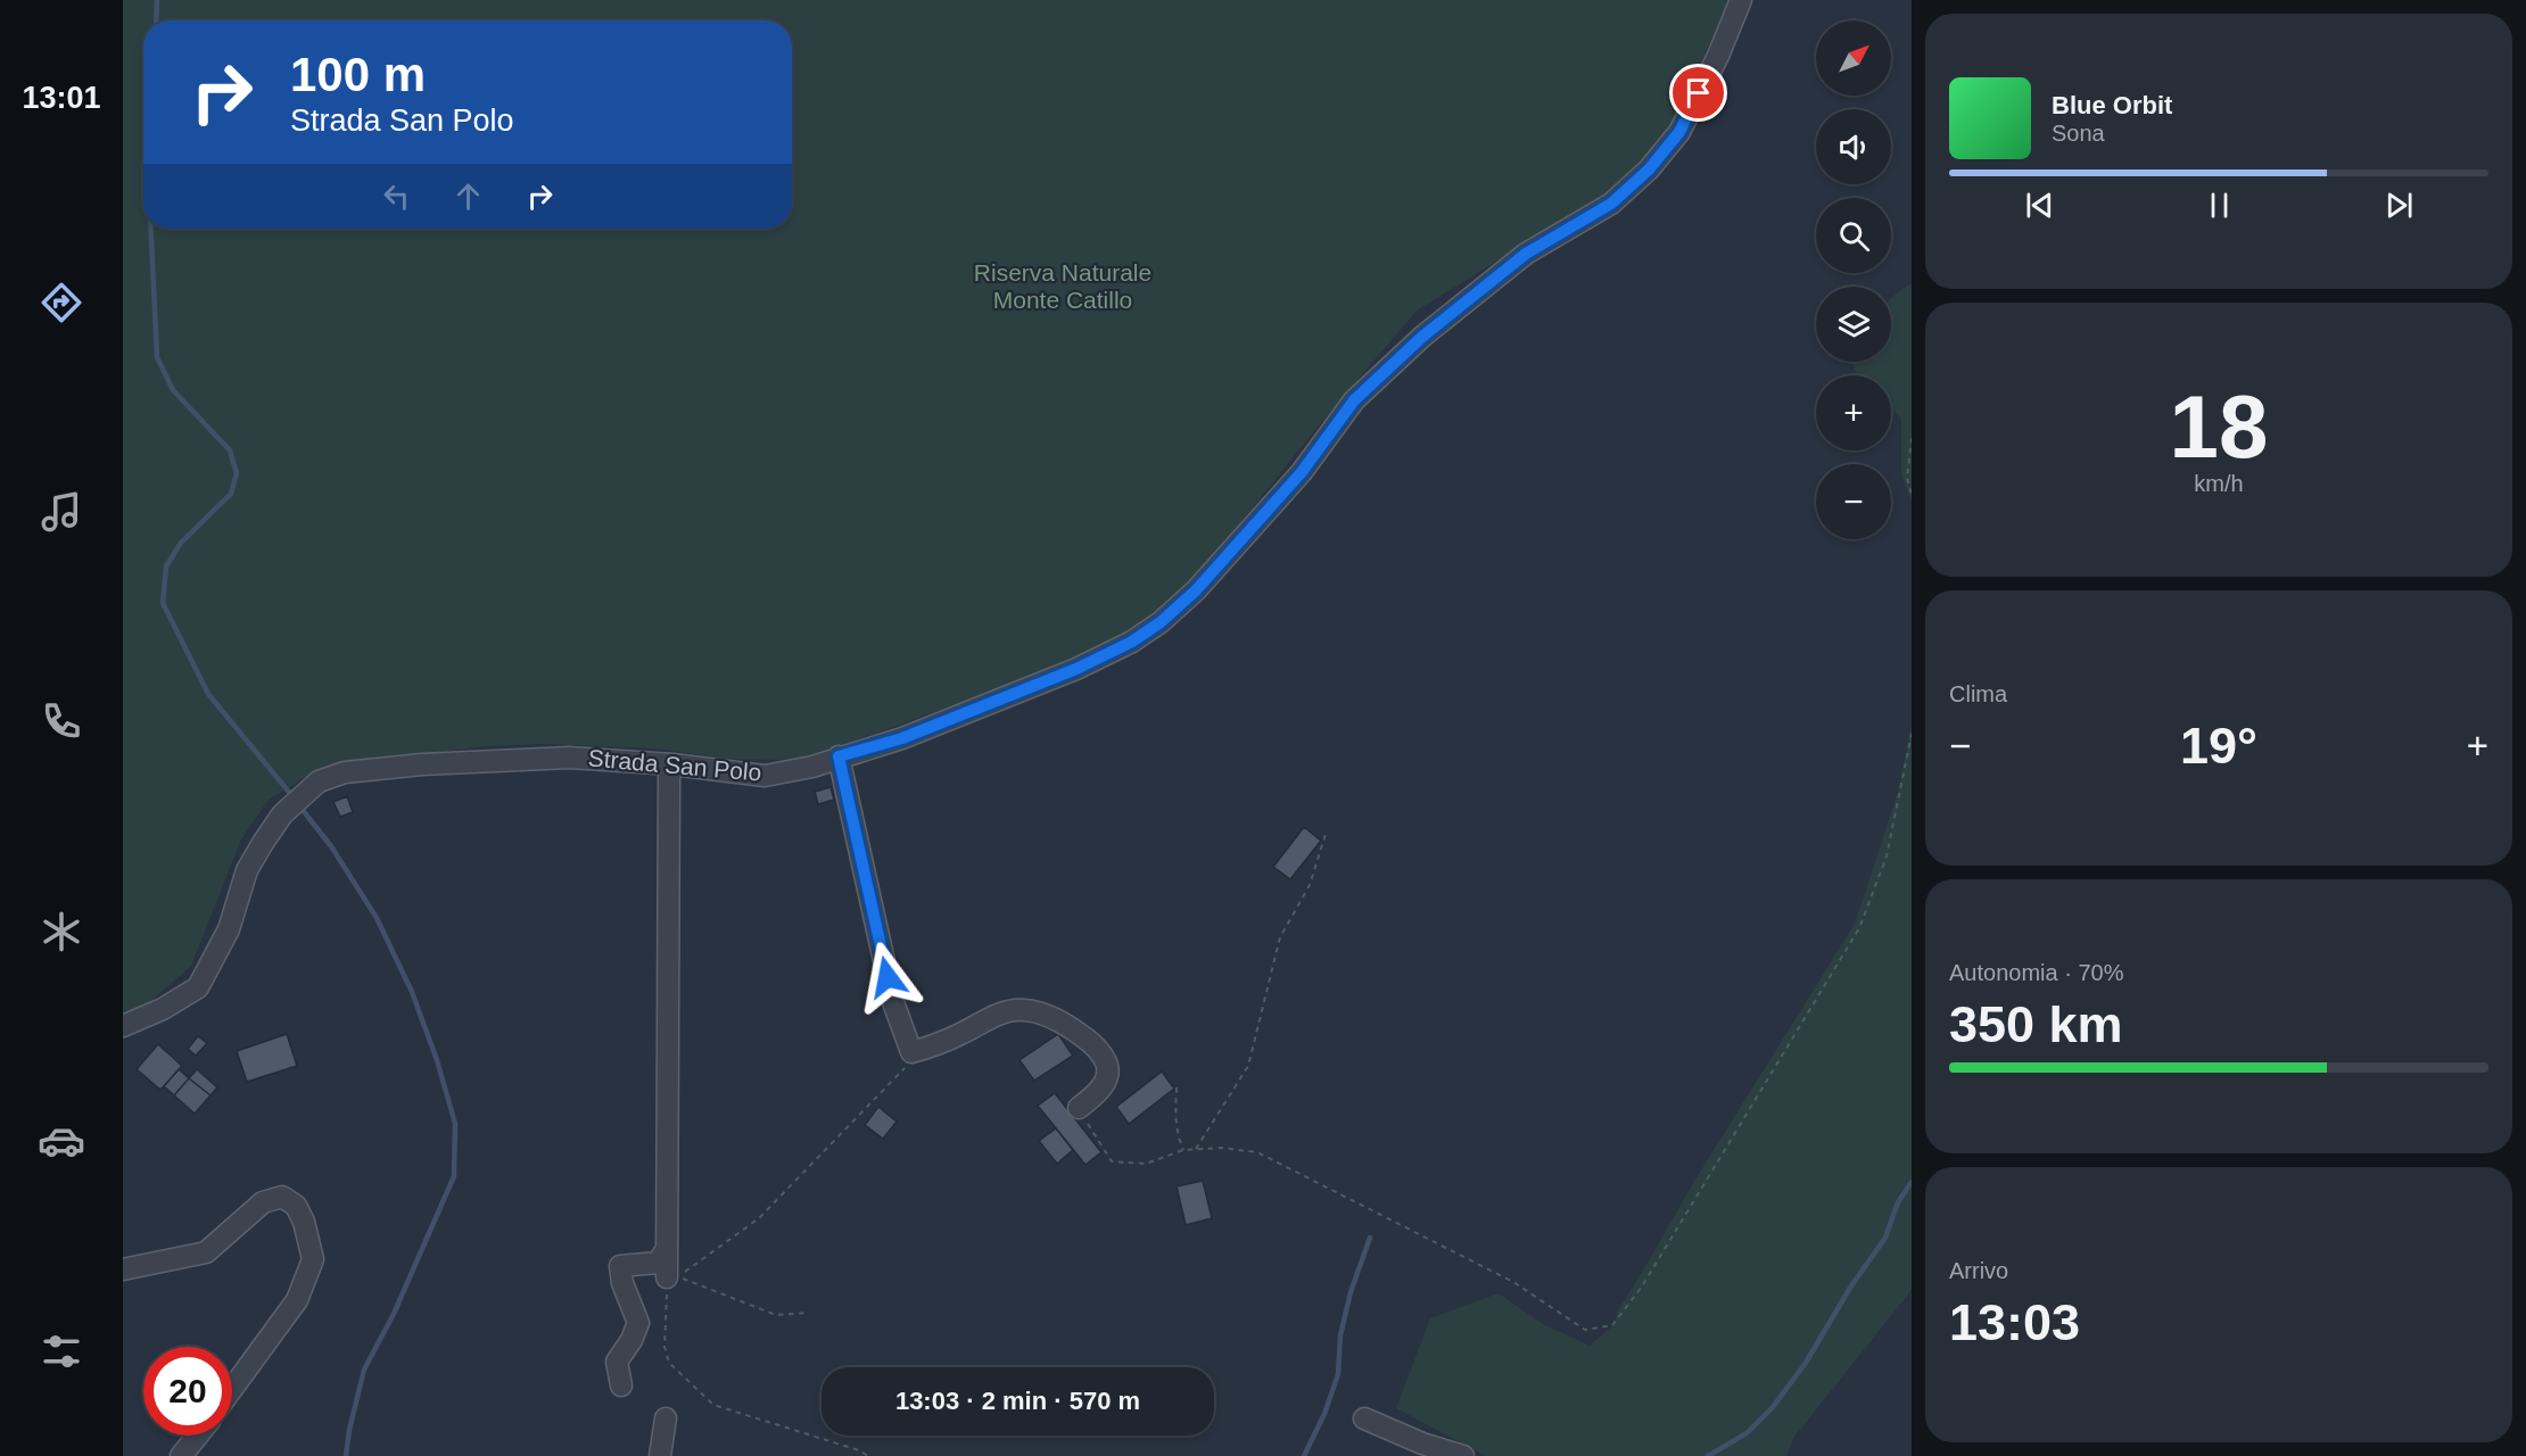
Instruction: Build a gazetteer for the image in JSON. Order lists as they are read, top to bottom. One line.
{"streets":{"street":["Strada San Polo"]},"parks":["Riserva Naturale Monte Catillo"],"north":"top right","page":{"tabs":"13:01","map_buttons":["+","−"],"turn":["100 m","Strada San Polo"],"song":["Blue Orbit","Sona"],"tile":[["18","km/h"],"Clima",["Autonomia · 70%","350 km"],["Arrivo","13:03"]],"heat":["−","19°","+"],"limit":"20","trip":"13:03 · 2 min · 570 m"}}
